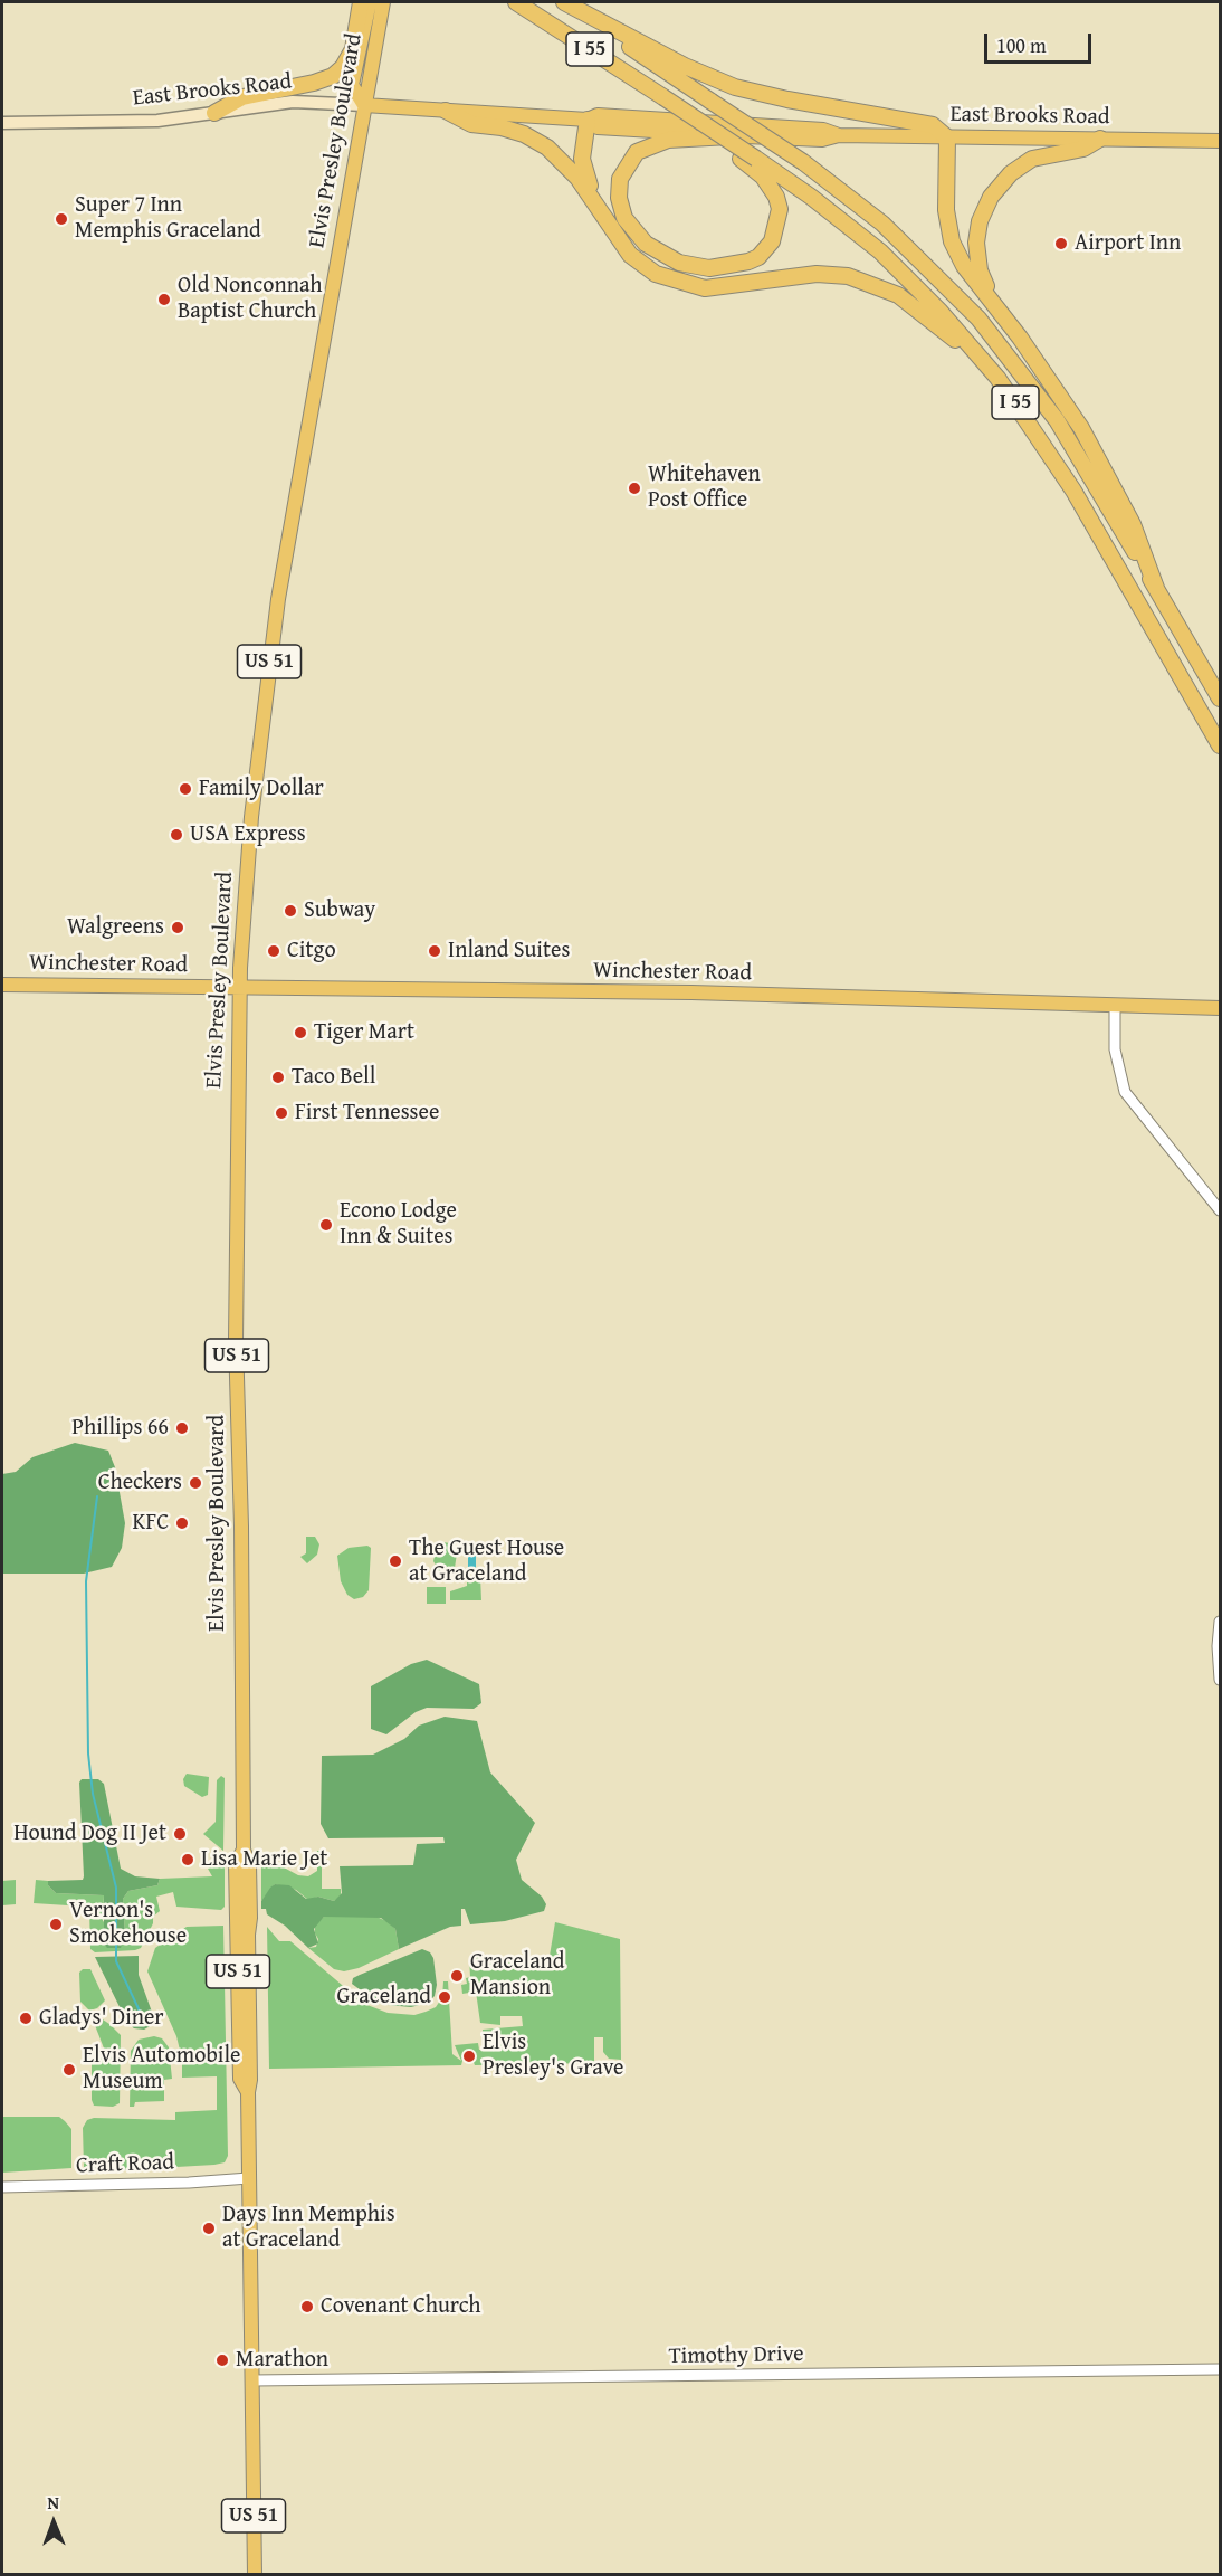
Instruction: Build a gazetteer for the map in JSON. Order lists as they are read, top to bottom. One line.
{"streets":{"highway":["I 55"],"main road":["East Brooks Road","Elvis Presley Boulevard","US 51","Winchester Road"],"street":["Craft Road","Timothy Drive"]},"crossings":[["East Brooks Road","Elvis Presley Boulevard"],["Elvis Presley Boulevard","Winchester Road"],["Elvis Presley Boulevard","Craft Road"],["Elvis Presley Boulevard","Timothy Drive"]],"places":["Super 7 Inn Memphis Graceland","Airport Inn","Old Nonconnah Baptist Church","Whitehaven Post Office","Family Dollar","USA Express","Subway","Walgreens","Citgo","Inland Suites","Tiger Mart","Taco Bell","First Tennessee","Econo Lodge Inn & Suites","Phillips 66","Checkers","KFC","The Guest House at Graceland","Hound Dog II Jet","Lisa Marie Jet","Vernon's Smokehouse","Graceland Mansion","Graceland","Gladys' Diner","Elvis Presley's Grave","Elvis Automobile Museum","Days Inn Memphis at Graceland","Covenant Church","Marathon"],"scale_bar":"100 m","north":"top"}
